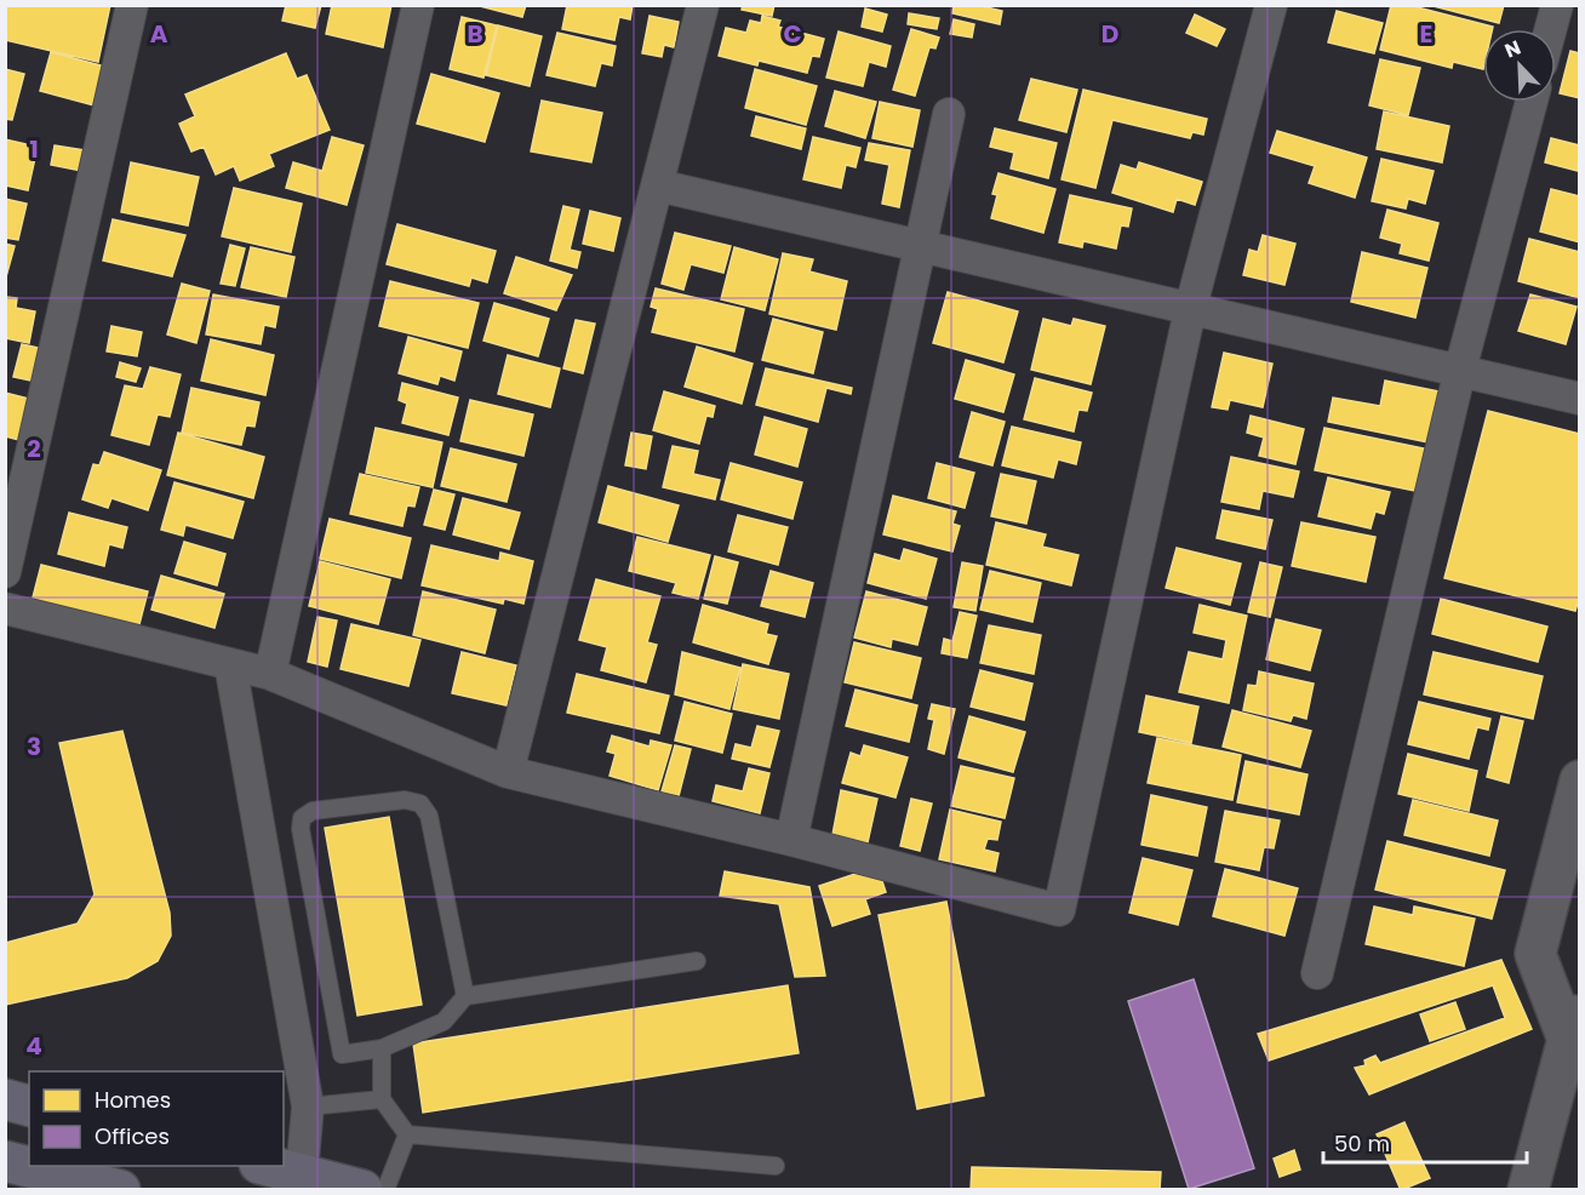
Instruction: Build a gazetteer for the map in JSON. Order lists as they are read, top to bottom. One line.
{"legend":["Homes","Offices"],"scale_bar":"50 m","north":"top left","grid":{"columns":["A","B","C","D","E"],"rows":["1","2","3","4"]}}
